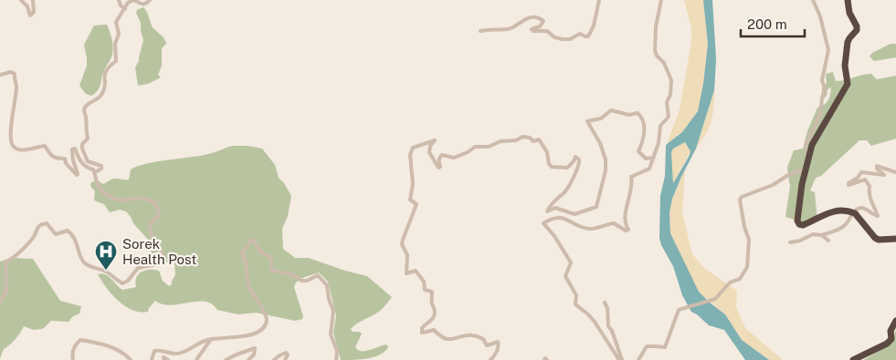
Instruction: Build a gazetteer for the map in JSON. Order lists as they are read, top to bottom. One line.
{"places":{"hospital":["Sorek Health Post"]},"scale_bar":"200 m"}
